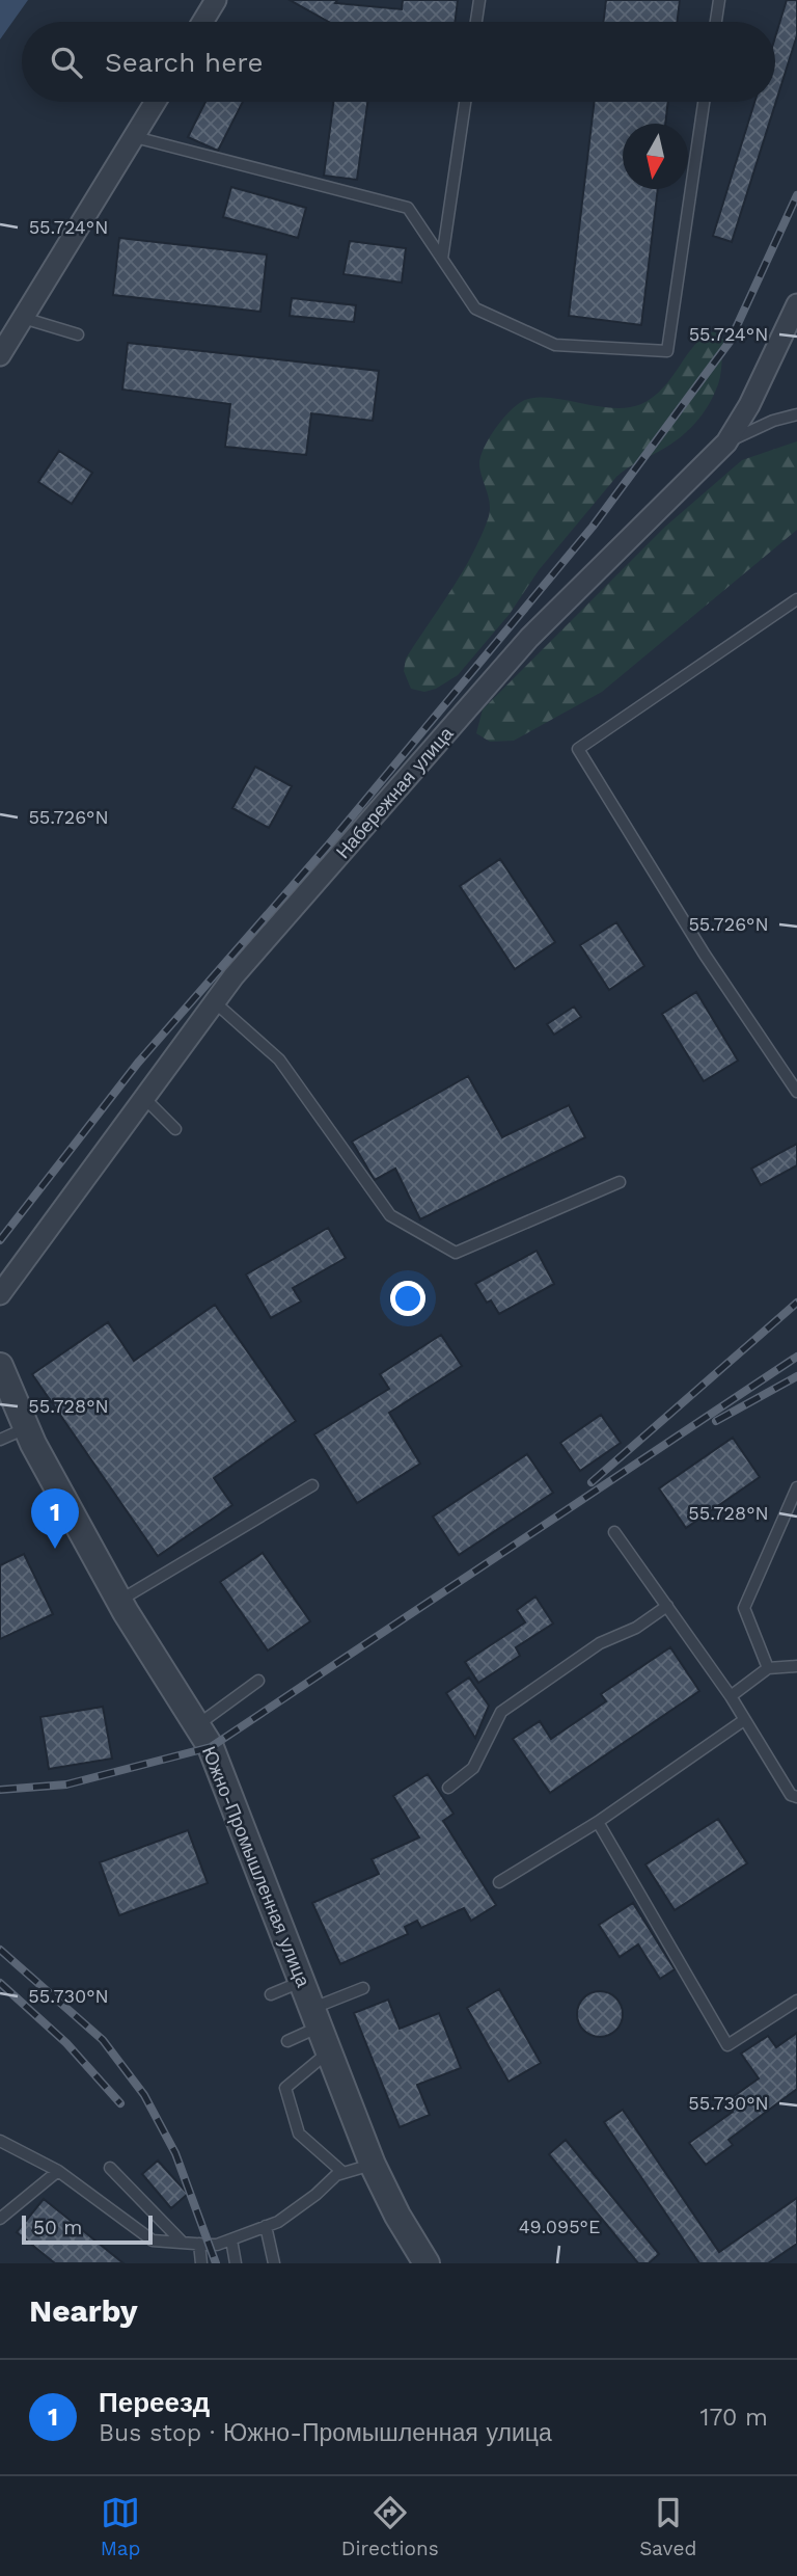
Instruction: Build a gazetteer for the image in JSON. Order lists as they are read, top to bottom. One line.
{"streets":{"street":["Набережная улица","Южно-Промышленная улица"]},"scale_bar":"50 m","north":"bottom","page":{"search":"Search here","pins":"1","scale":"50 m","heading":"Nearby","list":[{"mark":"1","name":"Переезд","note":"Bus stop · Южно-Промышленная улица","value":"170 m"}],"nav":["Map","Directions","Saved"]},"coordinates":["55.724°N","55.726°N","55.728°N","55.730°N","49.095°E"]}
